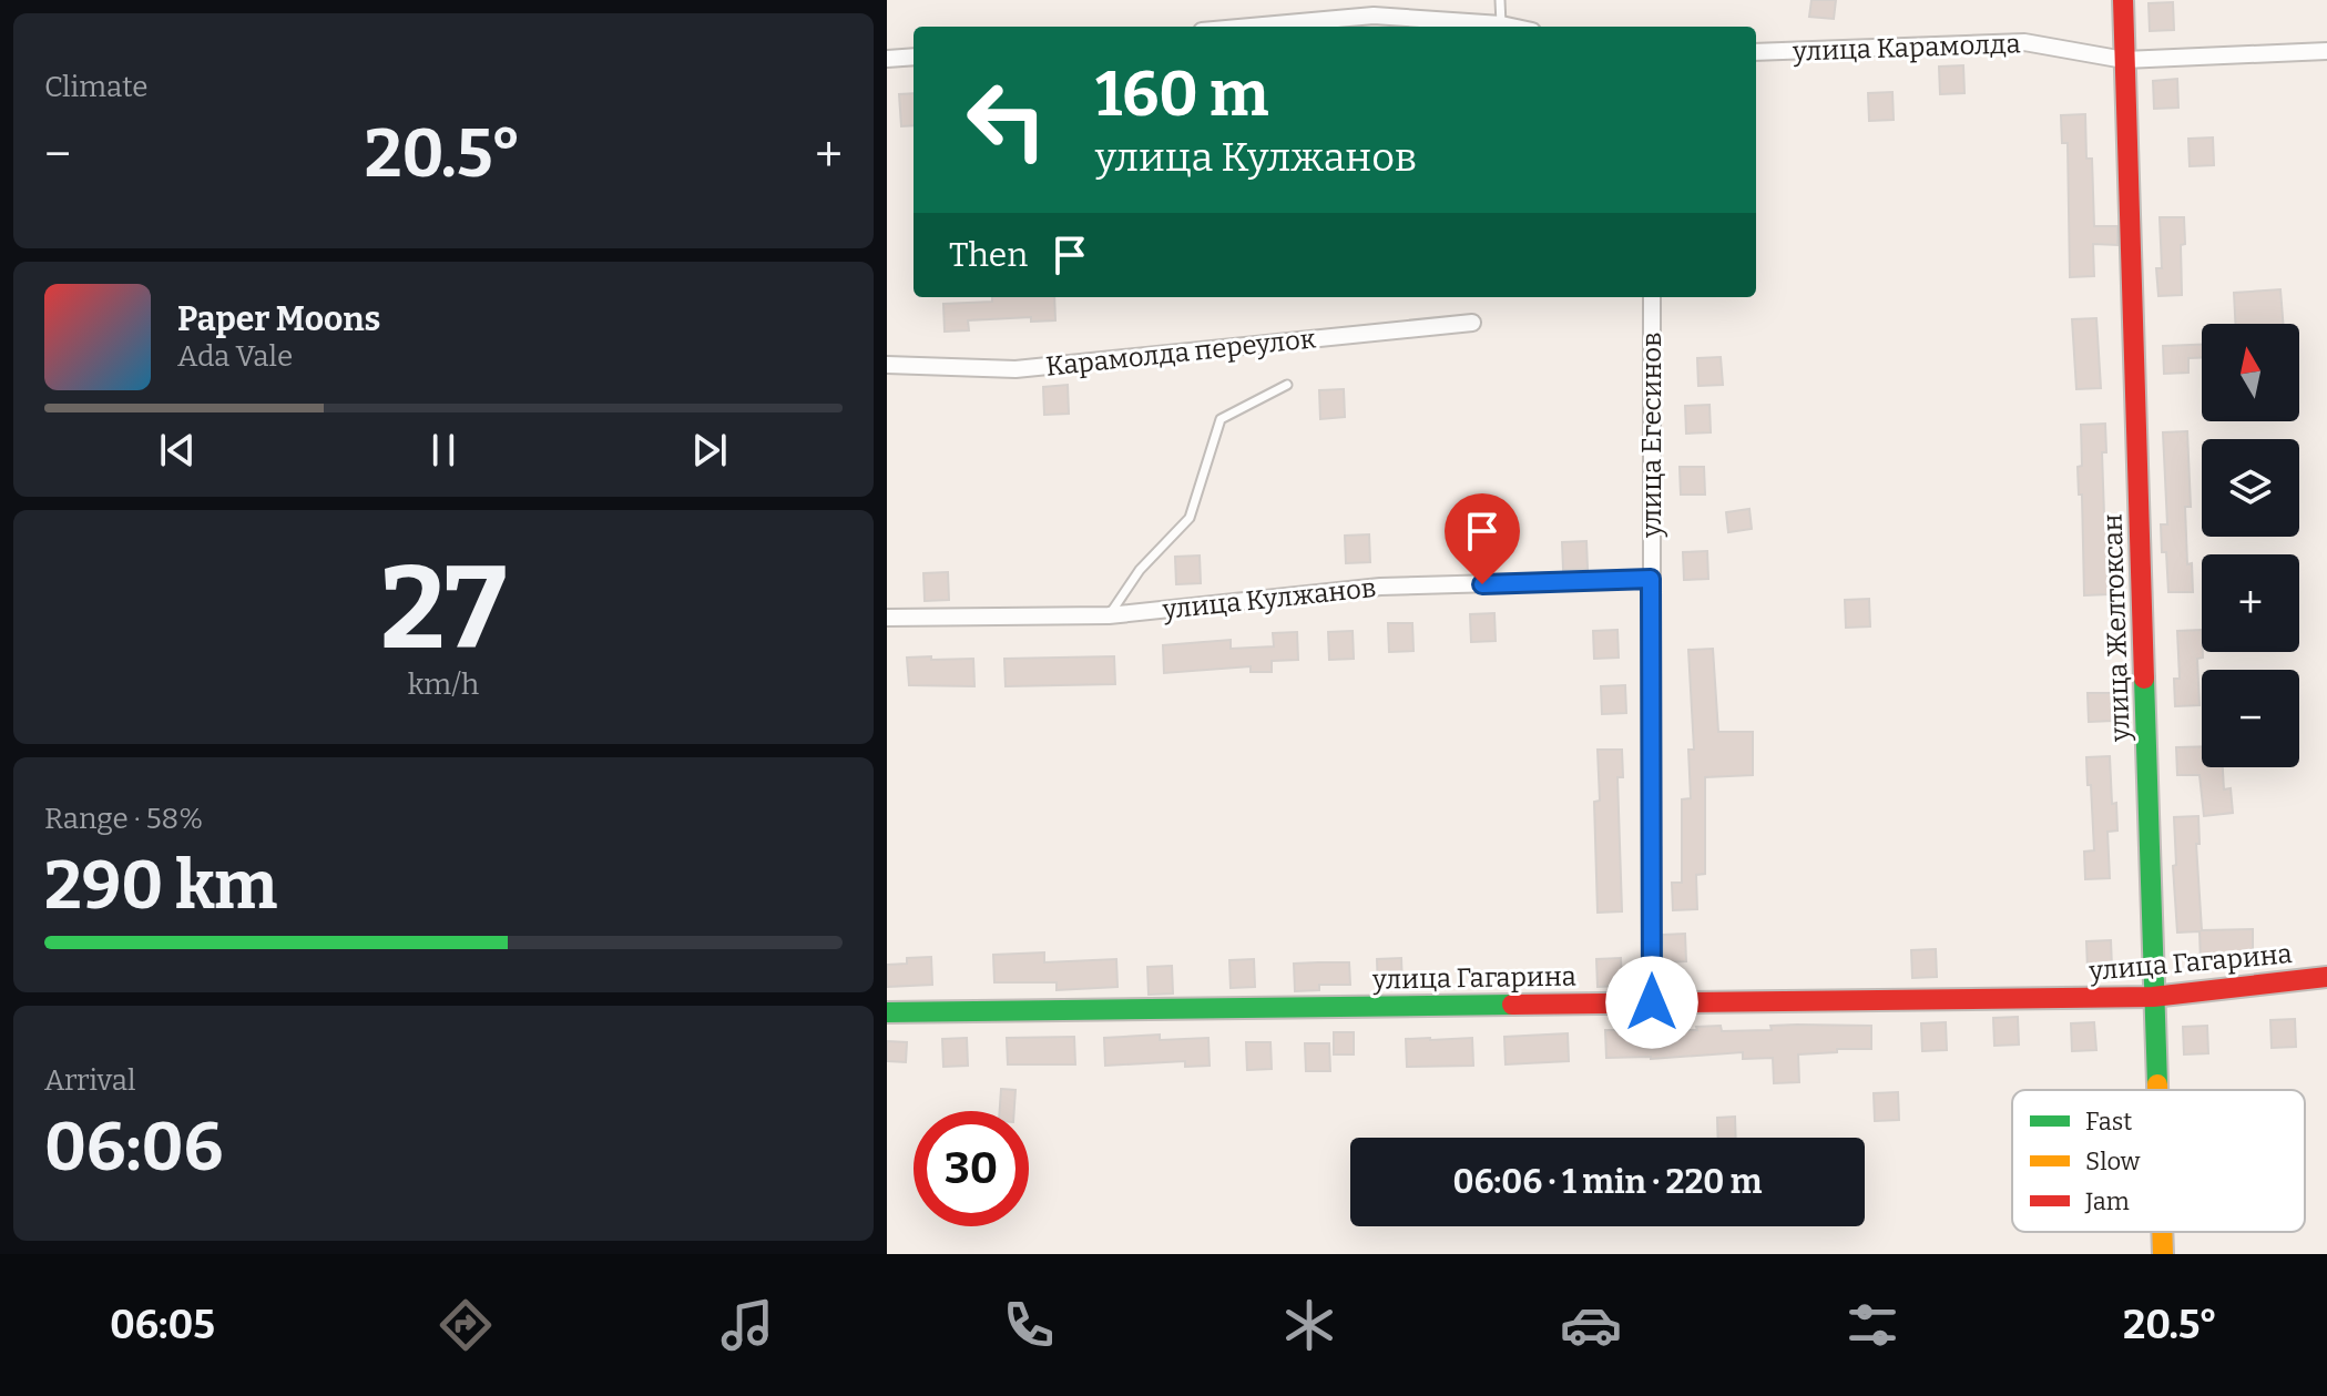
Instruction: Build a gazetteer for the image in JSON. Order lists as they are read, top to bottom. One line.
{"streets":{"street":["улица Карамолда","Карамолда переулок","улица Егесинов","улица Кулжанов","улица Желтоксан","улица Гагарина"]},"crossings":[["улица Карамолда","улица Желтоксан"],["улица Егесинов","улица Кулжанов"],["улица Егесинов","улица Гагарина"],["улица Желтоксан","улица Гагарина"]],"legend":["Fast","Slow","Jam"],"north":"top","page":{"tile":["Climate",["27","km/h"],["Range · 58%","290 km"],["Arrival","06:06"]],"turn":["160 m","улица Кулжанов"],"heat":["−","20.5°","+"],"then":"Then","song":["Paper Moons","Ada Vale"],"map_buttons":["+","−"],"limit":"30","trip":"06:06 · 1 min · 220 m","tabs":["06:05","20.5°"]}}
